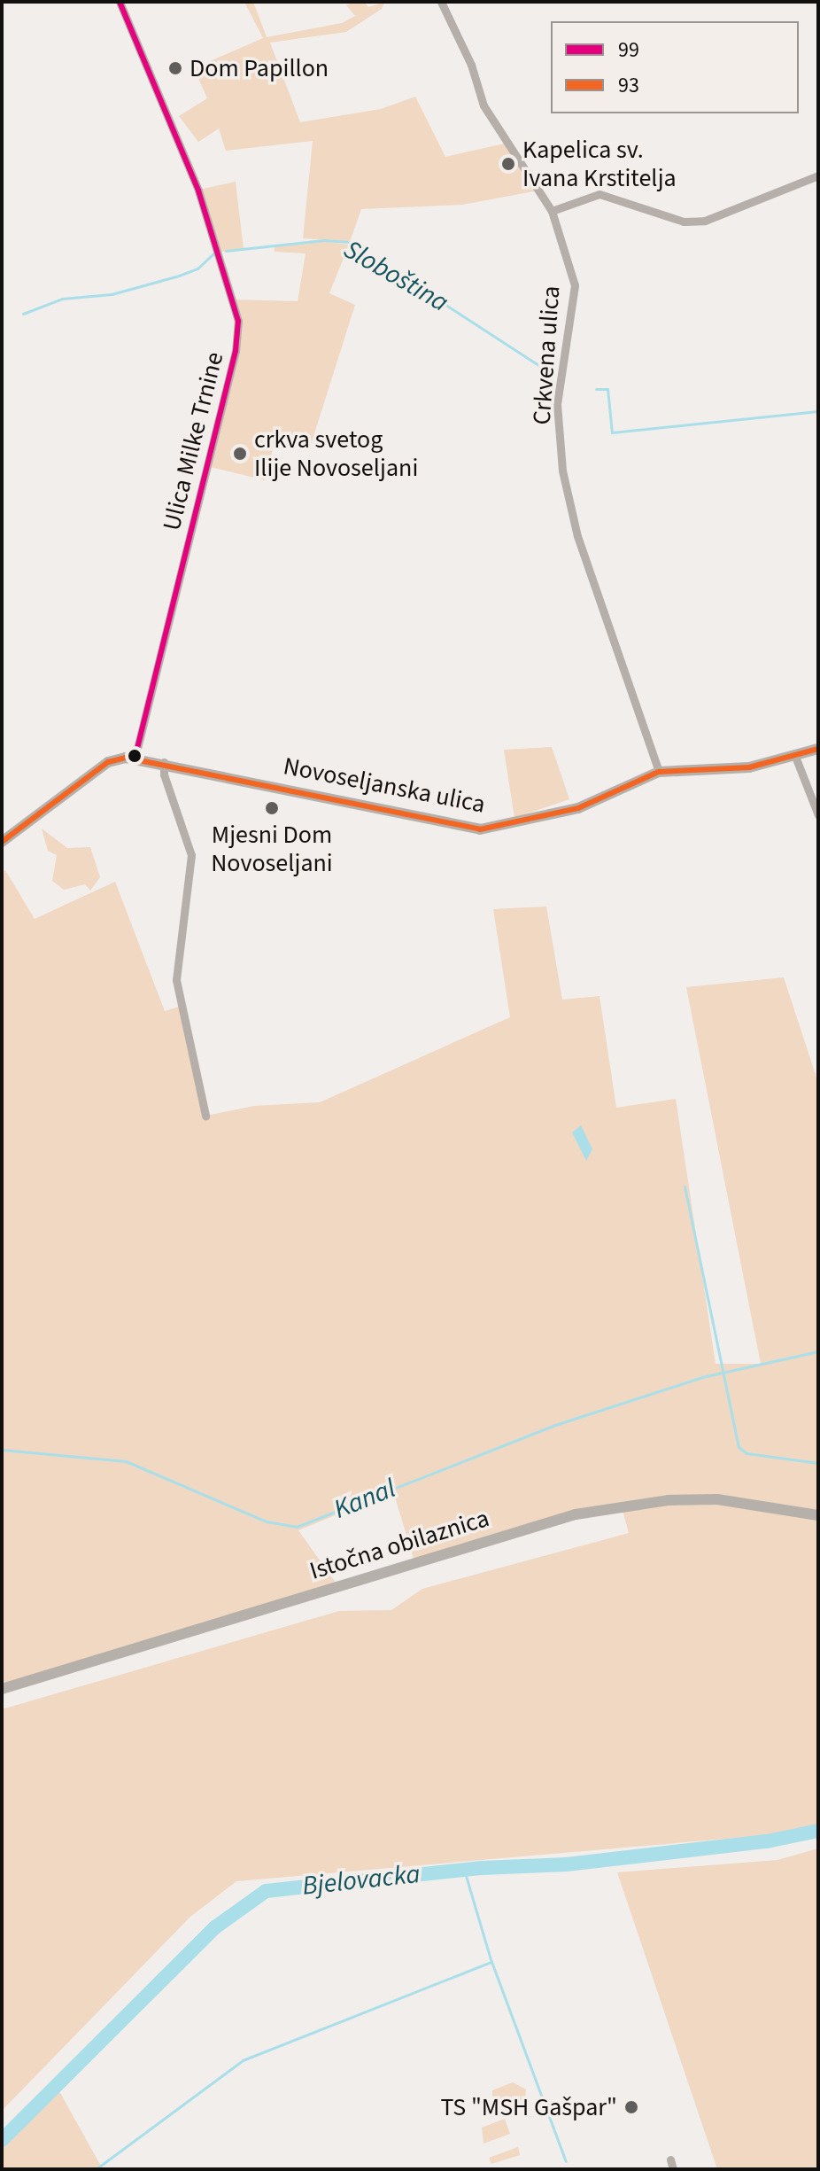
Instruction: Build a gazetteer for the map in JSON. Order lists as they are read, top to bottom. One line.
{"streets":{"main road":["Novoseljanska ulica","Istočna obilaznica"],"street":["Crkvena ulica","Ulica Milke Trnine"]},"crossings":[["Crkvena ulica","Novoseljanska ulica"],["Ulica Milke Trnine","Novoseljanska ulica"]],"water":["Sloboština","Kanal","Bjelovacka"],"places":["Dom Papillon","Kapelica sv. Ivana Krstitelja","crkva svetog Ilije Novoseljani","Mjesni Dom Novoseljani","TS \"MSH Gašpar\""],"lines":["transit line 99","transit line 93"],"legend":["99","93"]}
